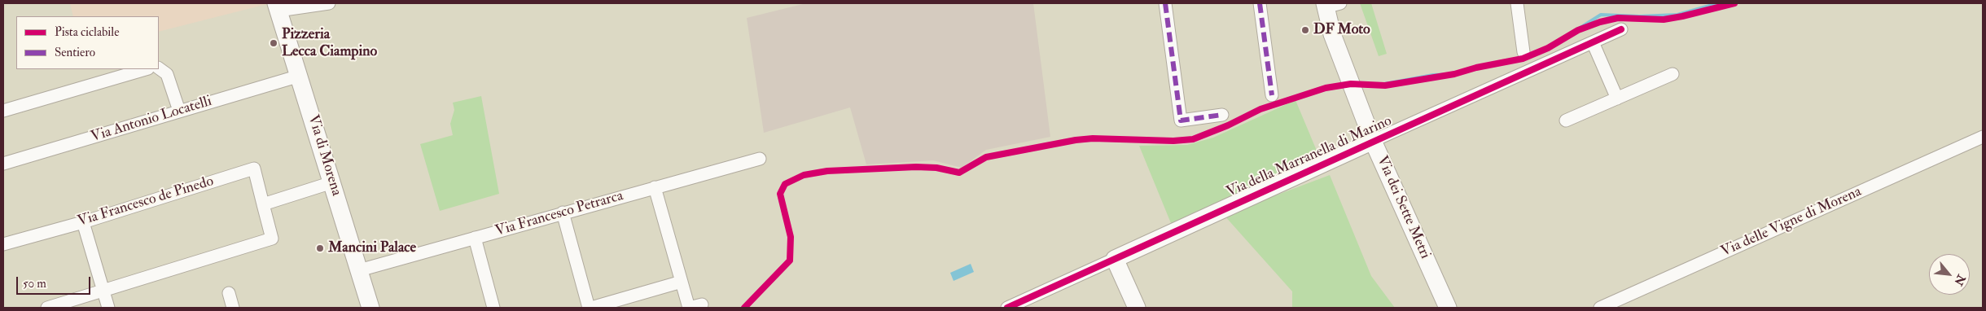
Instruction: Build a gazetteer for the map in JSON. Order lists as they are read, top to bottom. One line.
{"streets":{"street":["Via Antonio Locatelli","Via di Morena","Via della Marranella di Marino","Via Francesco de Pinedo","Via dei Sette Metri","Via Francesco Petrarca","Via delle Vigne di Morena"]},"crossings":[["Via Antonio Locatelli","Via di Morena"],["Via di Morena","Via Francesco Petrarca"],["Via della Marranella di Marino","Via dei Sette Metri"]],"places":["DF Moto","Pizzeria Lecca Ciampino","Mancini Palace"],"legend":["Pista ciclabile","Sentiero"],"scale_bar":"50 m","north":"bottom right"}
